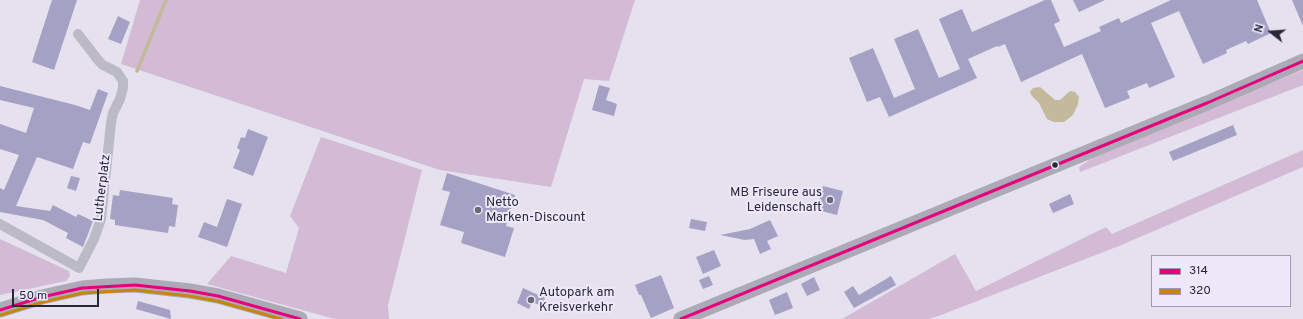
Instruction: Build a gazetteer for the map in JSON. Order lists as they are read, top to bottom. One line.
{"streets":{"street":["Lutherplatz"]},"places":["MB Friseure aus Leidenschaft","Netto Marken-Discount","Autopark am Kreisverkehr"],"lines":["transit line 314","transit line 320"],"legend":["314","320"],"scale_bar":"50 m","north":"left"}
